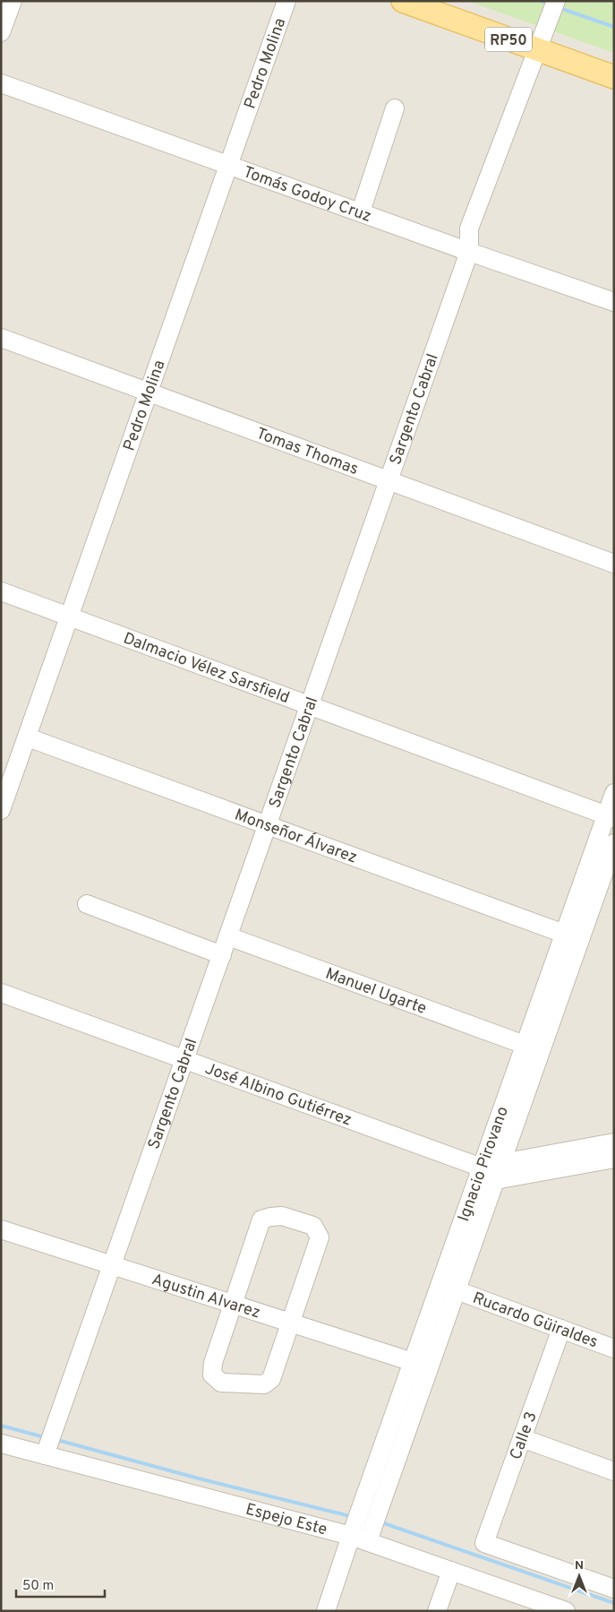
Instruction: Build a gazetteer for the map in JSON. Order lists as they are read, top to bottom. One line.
{"streets":{"main road":["RP50"],"street":["Pedro Molina","Tomás Godoy Cruz","Sargento Cabral","Tomas Thomas","Dalmacio Vélez Sarsfield","Monseñor Álvarez","Manuel Ugarte","José Albino Gutiérrez","Ignacio Pirovano","Agustin Alvarez","Rucardo Güiraldes","Calle 3","Espejo Este"]},"crossings":[["RP50","Sargento Cabral"],["Pedro Molina","Tomás Godoy Cruz"],["Pedro Molina","Tomas Thomas"],["Pedro Molina","Dalmacio Vélez Sarsfield"],["Pedro Molina","Monseñor Álvarez"],["Tomás Godoy Cruz","Sargento Cabral"],["Sargento Cabral","Tomas Thomas"],["Sargento Cabral","Dalmacio Vélez Sarsfield"],["Sargento Cabral","Monseñor Álvarez"],["Sargento Cabral","Manuel Ugarte"],["Sargento Cabral","José Albino Gutiérrez"],["Sargento Cabral","Agustin Alvarez"],["Sargento Cabral","Espejo Este"],["Dalmacio Vélez Sarsfield","Ignacio Pirovano"],["Monseñor Álvarez","Ignacio Pirovano"],["Manuel Ugarte","Ignacio Pirovano"],["José Albino Gutiérrez","Ignacio Pirovano"],["Ignacio Pirovano","Agustin Alvarez"],["Ignacio Pirovano","Rucardo Güiraldes"],["Ignacio Pirovano","Espejo Este"],["Rucardo Güiraldes","Calle 3"]],"scale_bar":"50 m","north":"top"}
